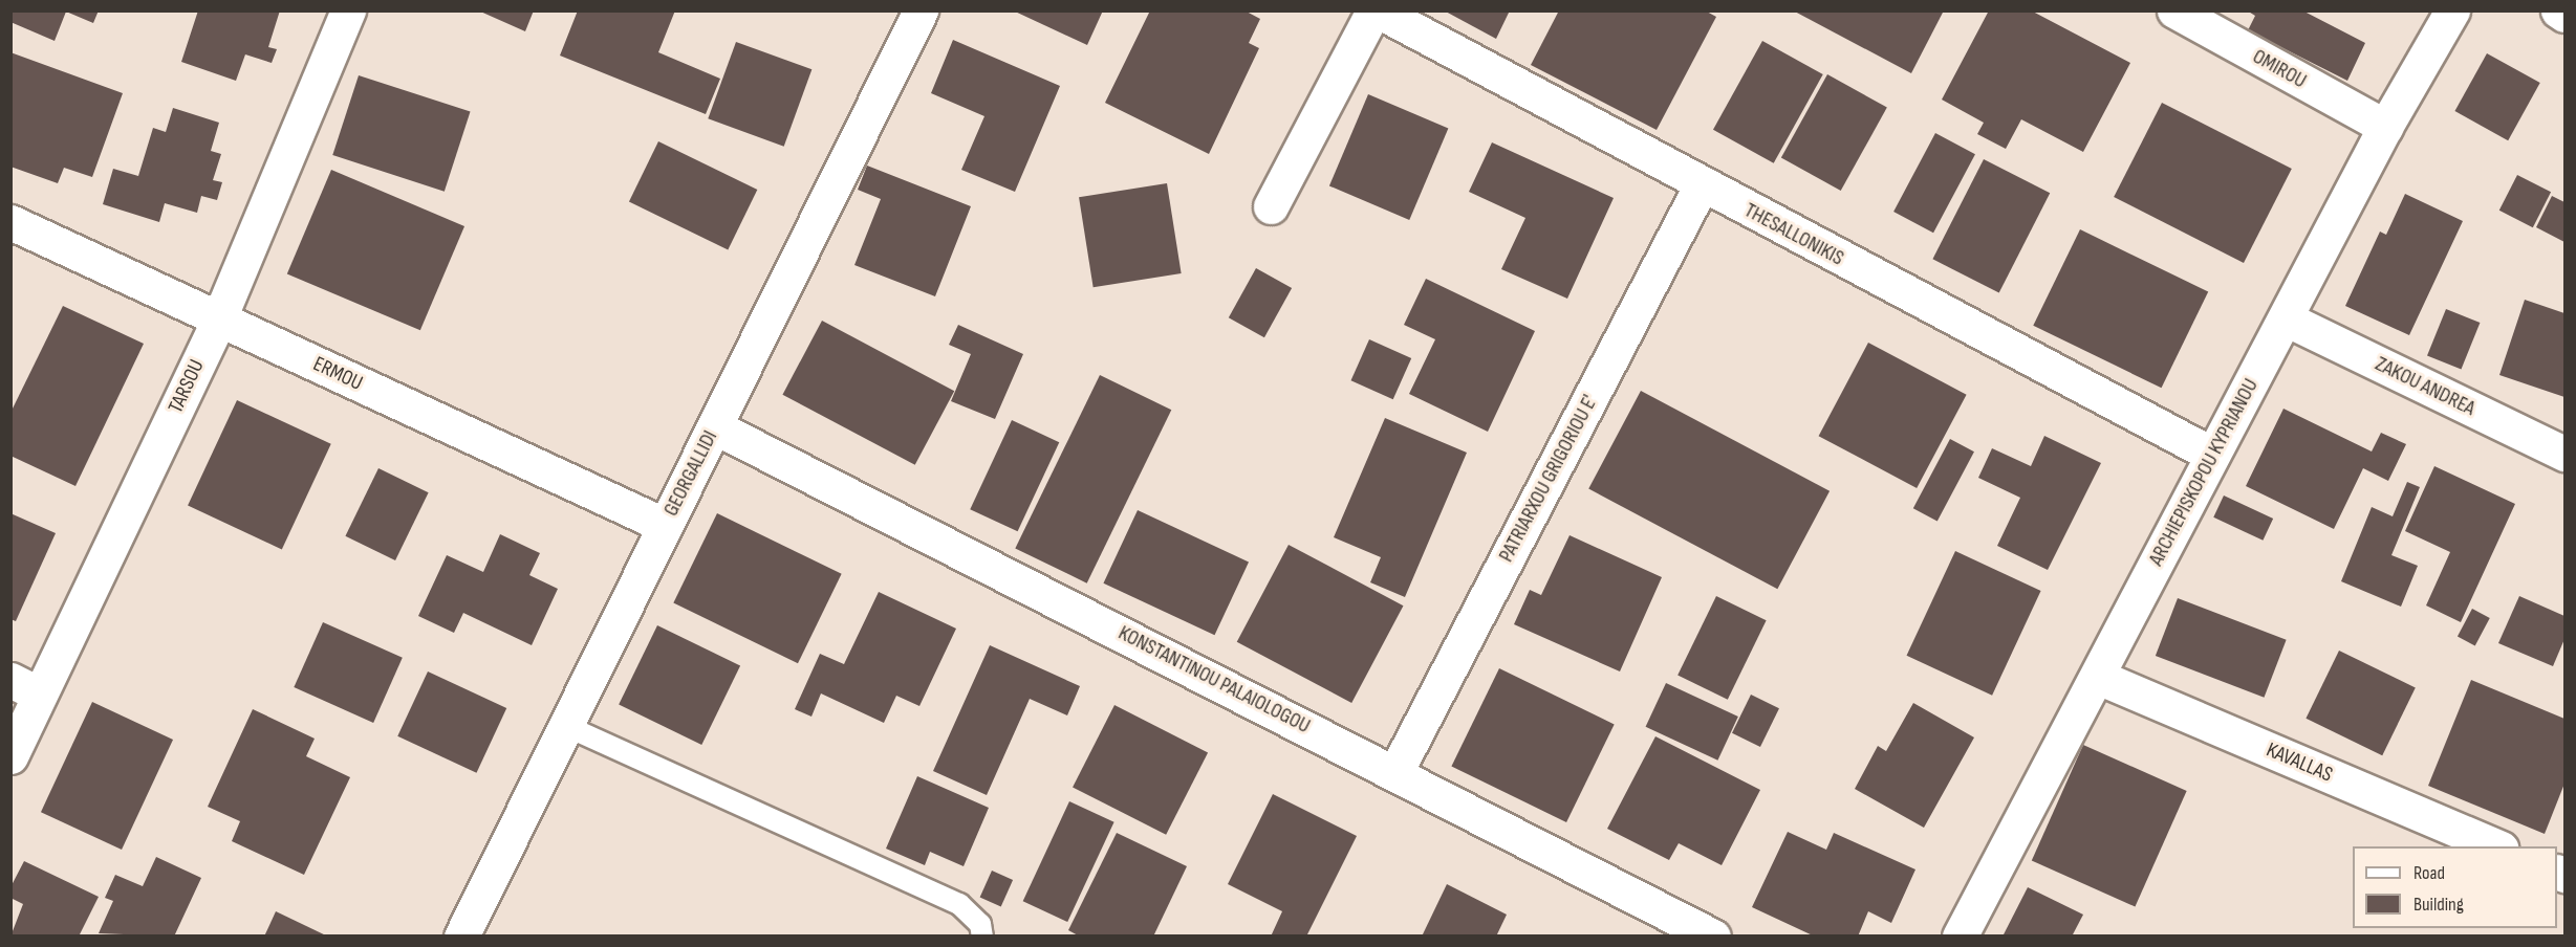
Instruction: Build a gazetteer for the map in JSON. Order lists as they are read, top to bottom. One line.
{"streets":{"street":["OMIROU","THESALLONIKIS","ERMOU","TARSOU","ZAKOU ANDREA","ARCHIEPISKOPOU KYPRIANOU","GEORGALLIDI","PATRIARXOU GRIGORIOU E'","KONSTANTINOU PALAIOLOGOU","KAVALLAS"]},"crossings":[["OMIROU","ARCHIEPISKOPOU KYPRIANOU"],["THESALLONIKIS","ARCHIEPISKOPOU KYPRIANOU"],["THESALLONIKIS","PATRIARXOU GRIGORIOU E'"],["ERMOU","TARSOU"],["ERMOU","GEORGALLIDI"],["ZAKOU ANDREA","ARCHIEPISKOPOU KYPRIANOU"],["ARCHIEPISKOPOU KYPRIANOU","KAVALLAS"],["GEORGALLIDI","KONSTANTINOU PALAIOLOGOU"],["PATRIARXOU GRIGORIOU E'","KONSTANTINOU PALAIOLOGOU"]],"legend":["Road","Building"]}
